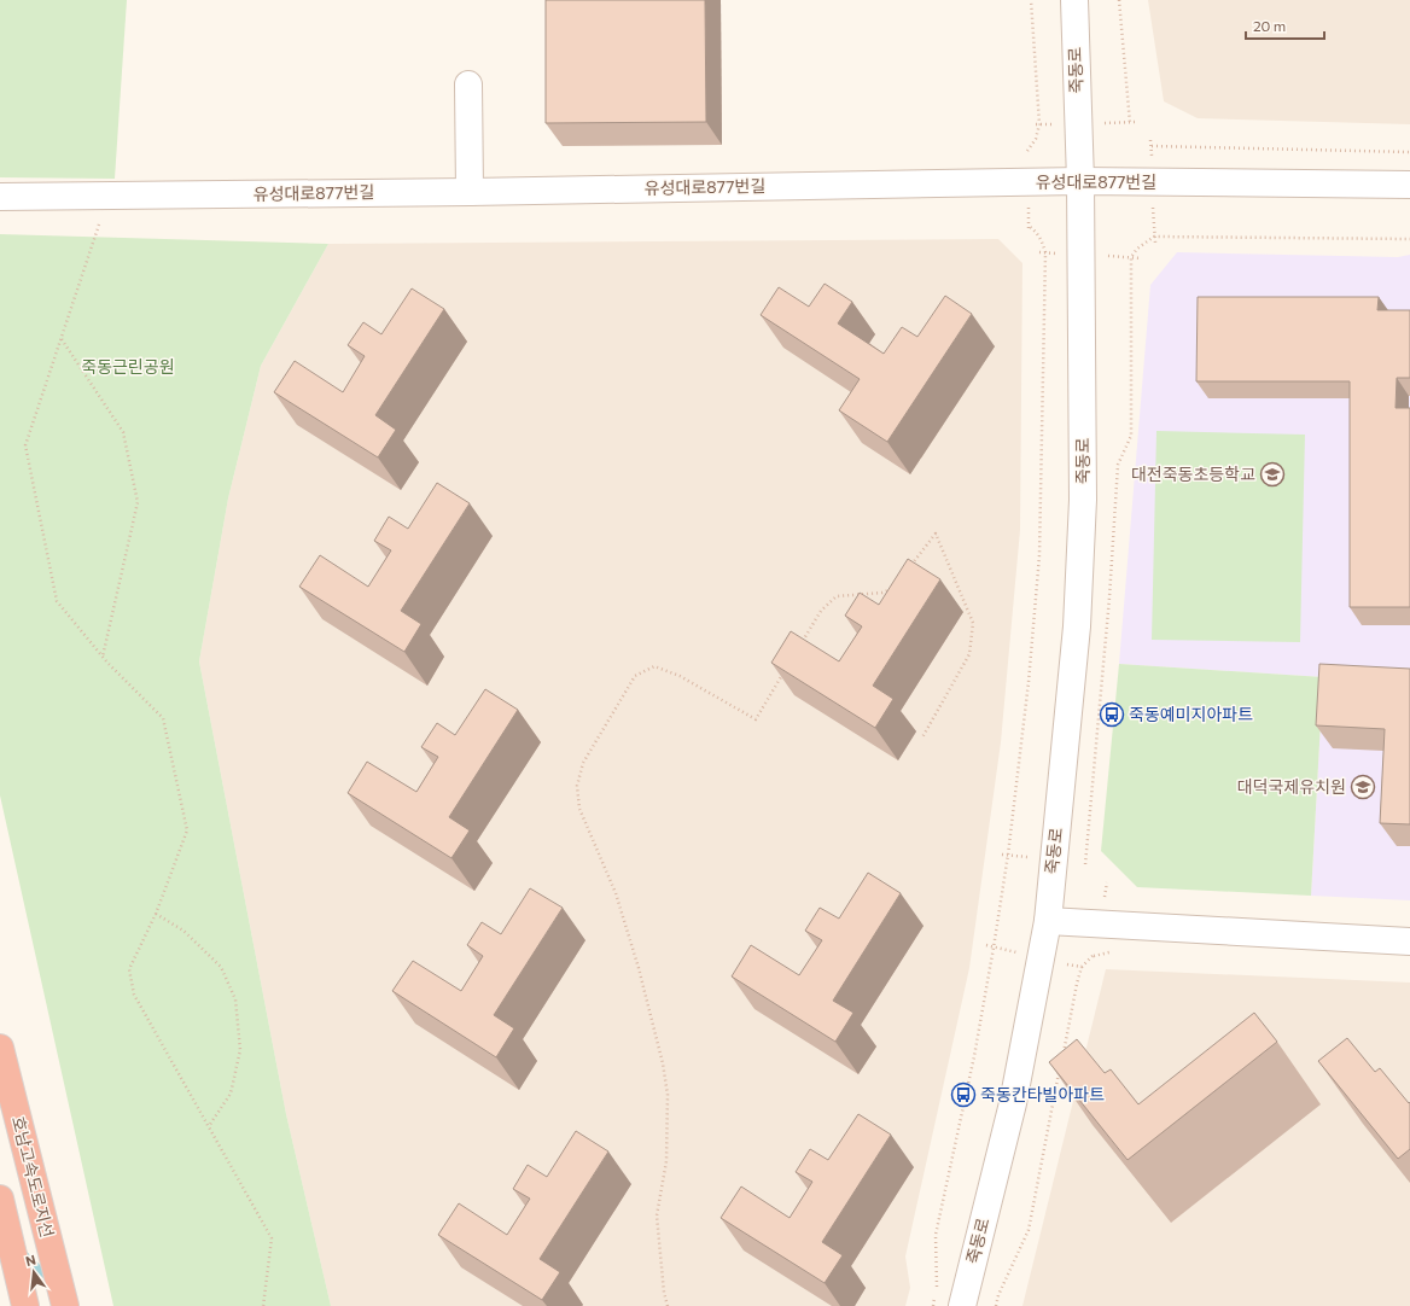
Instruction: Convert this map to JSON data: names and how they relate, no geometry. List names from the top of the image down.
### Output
{
  "streets": {
    "highway": ["호남고속도로지선"],
    "street": ["죽동로", "유성대로877번길"]
  },
  "crossings": [
    ["죽동로", "유성대로877번길"]
  ],
  "parks": ["죽동근린공원"],
  "places": {
    "school or university": ["대전죽동초등학교", "대덕국제유치원"],
    "bus stop": ["죽동예미지아파트", "죽동칸타빌아파트"]
  },
  "scale_bar": "20 m",
  "north": "top"
}
